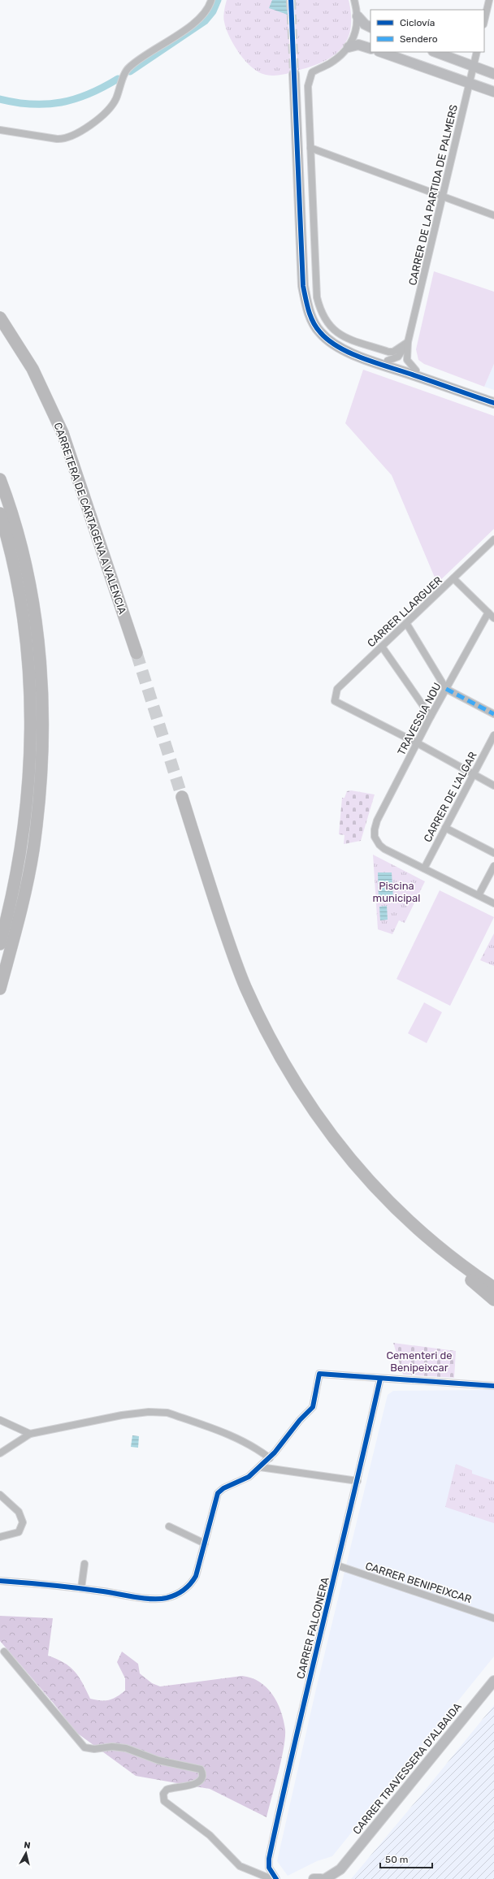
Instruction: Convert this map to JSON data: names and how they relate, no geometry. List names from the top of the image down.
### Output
{
  "streets": {
    "highway": ["CARRETERA DE CARTAGENA A VALENCIA"],
    "street": [
      "CARRER DE LA PARTIDA DE PALMERS",
      "CARRER LLARGUER",
      "TRAVESSIA NOU",
      "CARRER DE L'ALGAR",
      "CARRER BENIPEIXCAR",
      "CARRER FALCONERA",
      "CARRER TRAVESSERA D'ALBAIDA"
    ]
  },
  "crossings": [
    ["CARRER LLARGUER", "TRAVESSIA NOU"],
    ["TRAVESSIA NOU", "CARRER DE L'ALGAR"],
    ["CARRER BENIPEIXCAR", "CARRER FALCONERA"]
  ],
  "parks": ["Piscina municipal", "Cementeri de Benipeixcar"],
  "legend": ["Ciclovía", "Sendero"],
  "scale_bar": "50 m",
  "north": "top"
}
